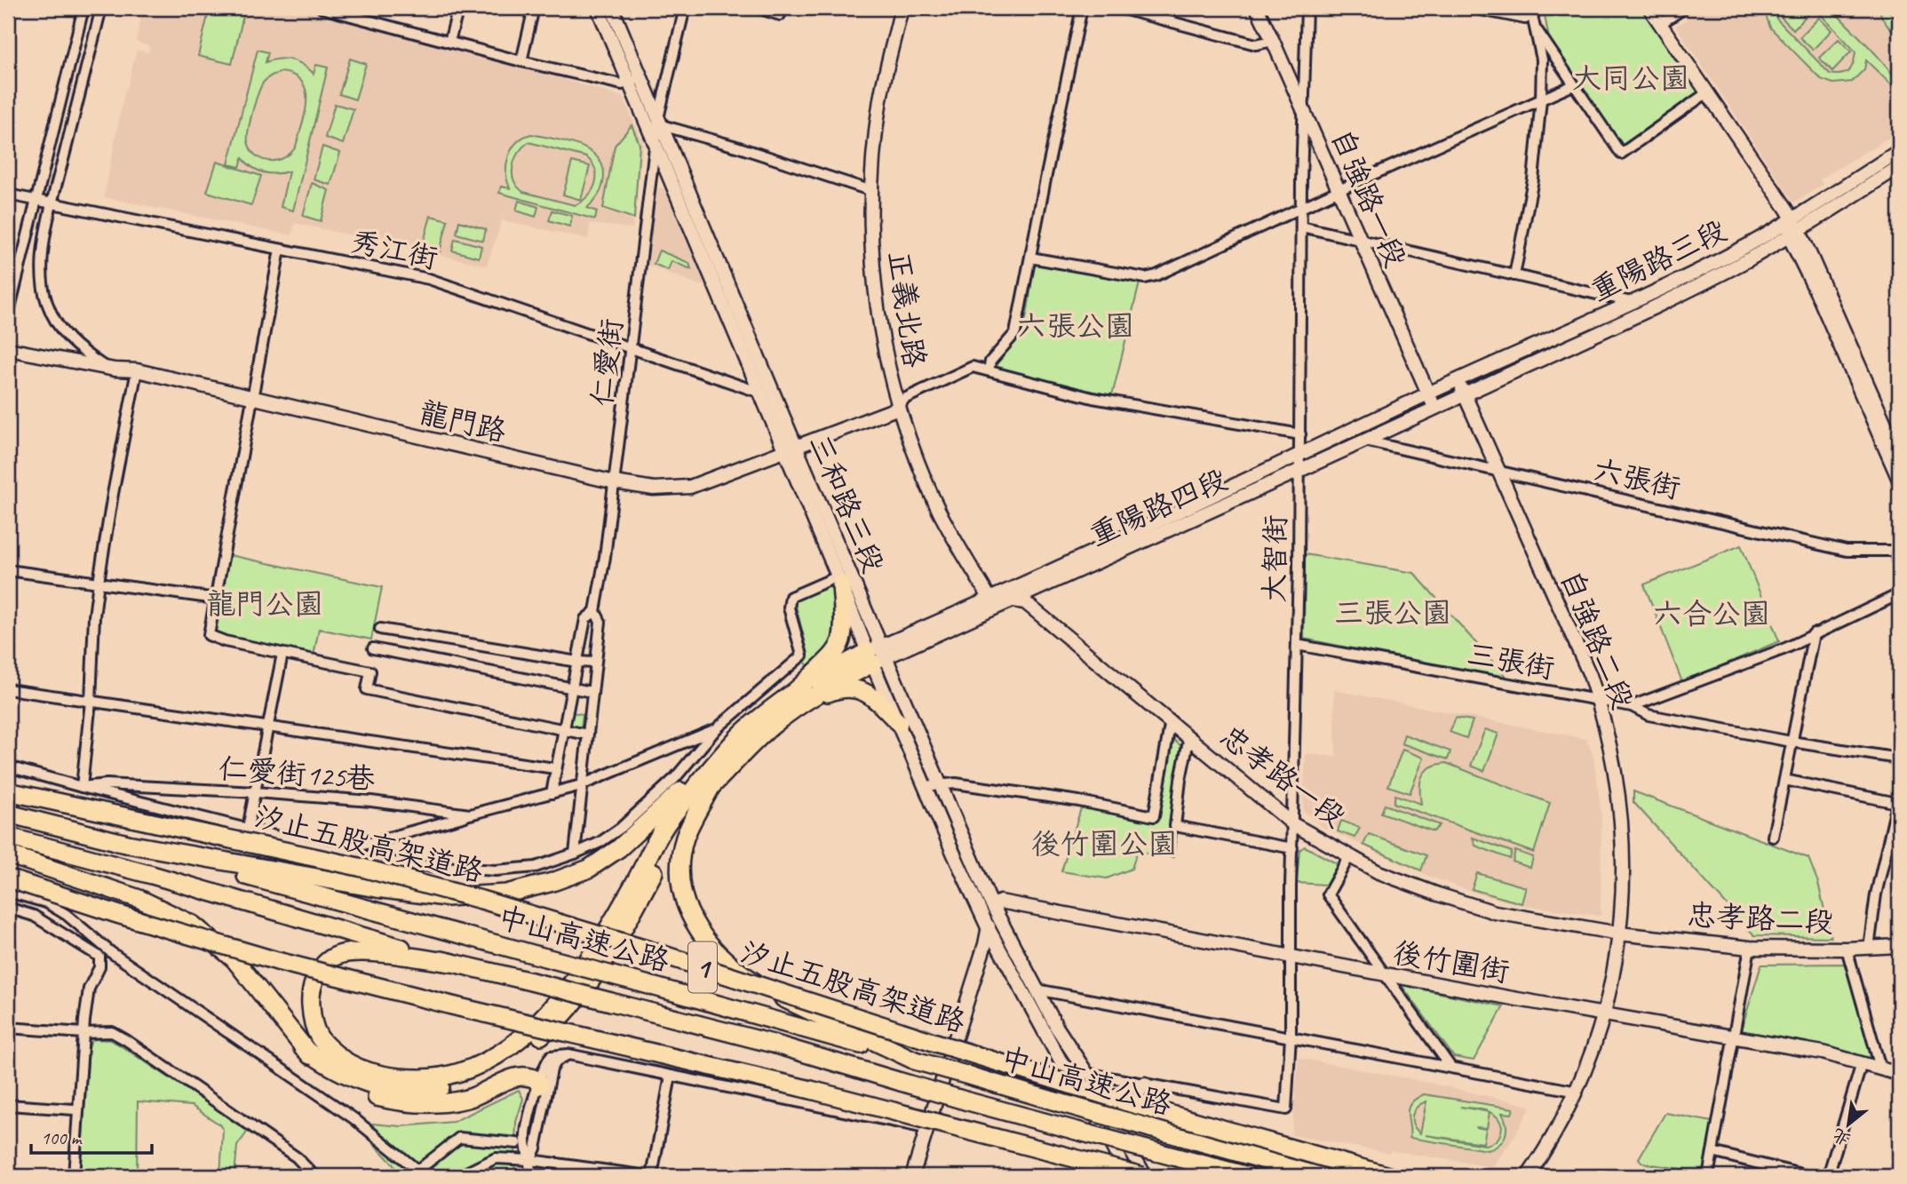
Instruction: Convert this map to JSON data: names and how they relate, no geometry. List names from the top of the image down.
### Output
{
  "streets": {
    "highway": ["汐止五股高架道路", "中山高速公路", "1"],
    "street": [
      "自強路一段",
      "秀江街",
      "重陽路三段",
      "正義北路",
      "仁愛街",
      "龍門路",
      "六張街",
      "三和路三段",
      "重陽路四段",
      "大智街",
      "自強路二段",
      "三張街",
      "仁愛街125巷",
      "忠孝路一段",
      "忠孝路二段",
      "後竹圍街"
    ]
  },
  "crossings": [
    ["自強路一段", "重陽路三段"],
    ["自強路一段", "重陽路四段"],
    ["自強路一段", "大智街"],
    ["秀江街", "仁愛街"],
    ["秀江街", "三和路三段"],
    ["重陽路三段", "重陽路四段"],
    ["重陽路三段", "自強路二段"],
    ["正義北路", "龍門路"],
    ["正義北路", "重陽路四段"],
    ["正義北路", "忠孝路一段"],
    ["仁愛街", "龍門路"],
    ["仁愛街", "三和路三段"],
    ["仁愛街", "仁愛街125巷"],
    ["龍門路", "三和路三段"],
    ["六張街", "重陽路四段"],
    ["六張街", "自強路二段"],
    ["三和路三段", "重陽路四段"],
    ["三和路三段", "後竹圍街"],
    ["重陽路四段", "大智街"],
    ["重陽路四段", "自強路二段"],
    ["重陽路四段", "忠孝路一段"],
    ["大智街", "三張街"],
    ["大智街", "忠孝路一段"],
    ["大智街", "後竹圍街"],
    ["自強路二段", "三張街"],
    ["自強路二段", "忠孝路一段"],
    ["自強路二段", "忠孝路二段"],
    ["自強路二段", "後竹圍街"],
    ["忠孝路一段", "忠孝路二段"]
  ],
  "parks": [
    "大同公園",
    "六張公園",
    "龍門公園",
    "三張公園",
    "六合公園",
    "後竹圍公園"
  ],
  "scale_bar": "100 m",
  "north": "bottom left"
}
